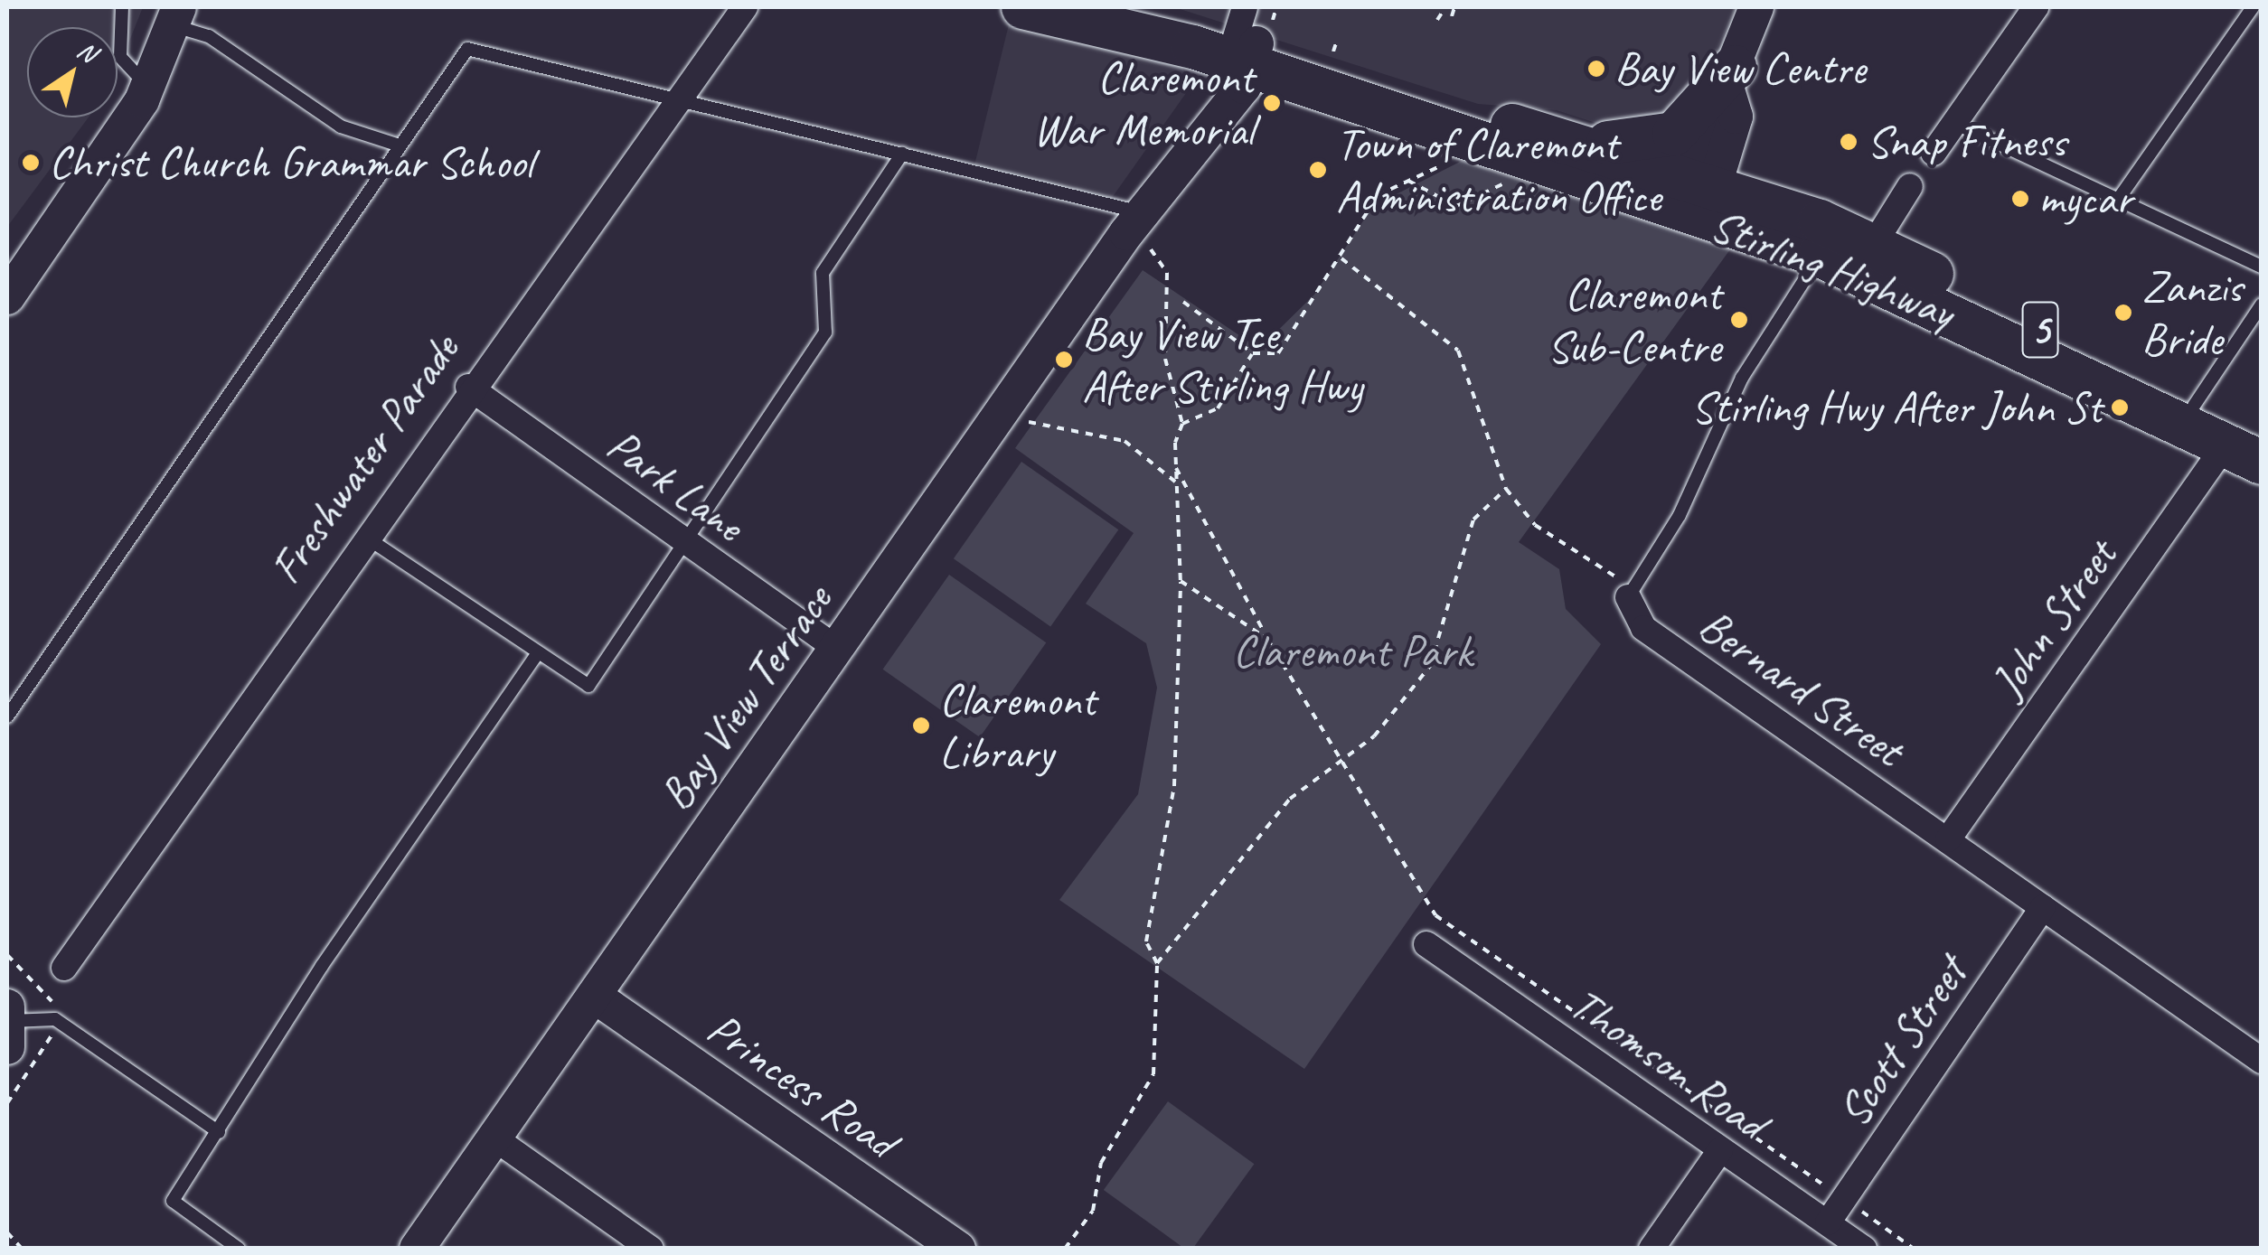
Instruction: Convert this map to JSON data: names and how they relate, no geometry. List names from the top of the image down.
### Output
{
  "streets": {
    "highway": ["Stirling Highway", "5"],
    "main road": ["Bay View Terrace", "Princess Road"],
    "street": [
      "Freshwater Parade",
      "Park Lane",
      "John Street",
      "Bernard Street",
      "Scott Street",
      "Thomson Road"
    ]
  },
  "crossings": [
    ["Stirling Highway", "John Street"],
    ["Stirling Highway", "Bay View Terrace"],
    ["Freshwater Parade", "Park Lane"],
    ["Park Lane", "Bay View Terrace"],
    ["John Street", "Bernard Street"],
    ["Bernard Street", "Scott Street"],
    ["Bay View Terrace", "Princess Road"],
    ["Scott Street", "Thomson Road"]
  ],
  "parks": ["Claremont Park"],
  "places": [
    "Bay View Centre",
    "Claremont War Memorial",
    "Snap Fitness",
    "Christ Church Grammar School",
    "Town of Claremont Administration Office",
    "mycar",
    "Zanzis Bride",
    "Claremont Sub-Centre",
    "Bay View Tce After Stirling Hwy",
    "Stirling Hwy After John St",
    "Claremont Library"
  ],
  "north": "top right"
}
